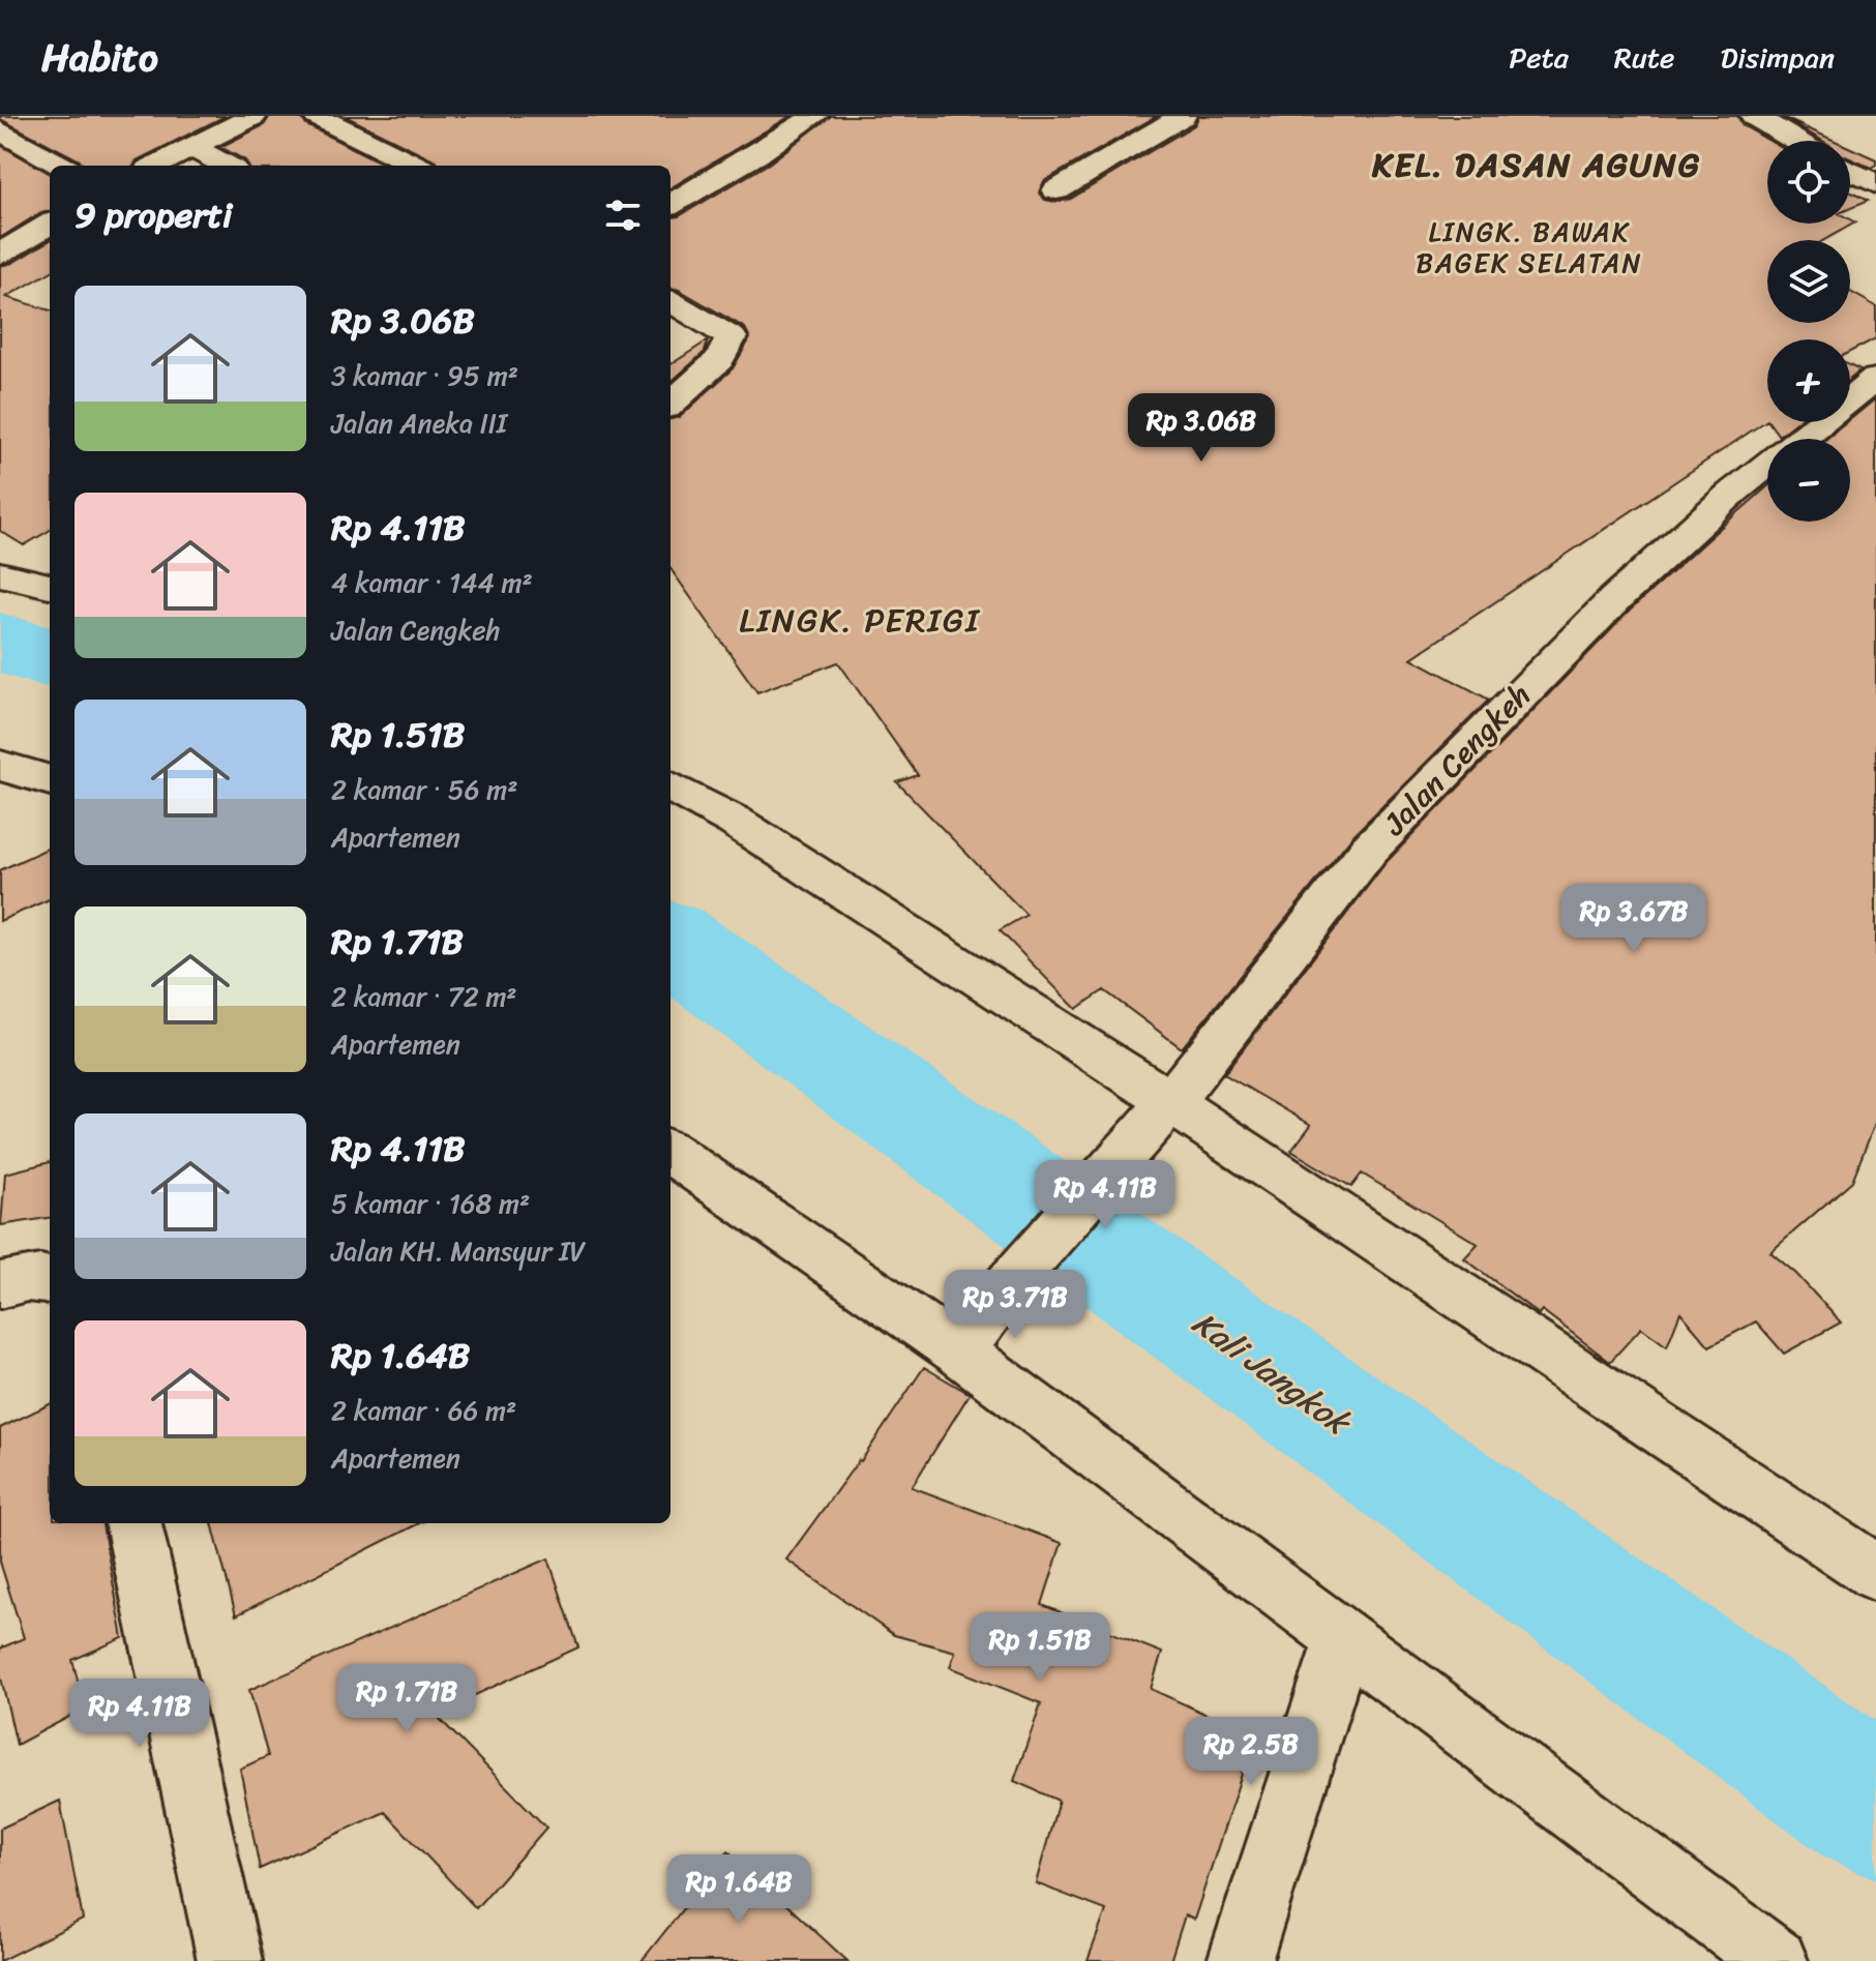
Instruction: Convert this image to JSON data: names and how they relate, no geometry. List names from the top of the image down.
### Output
{
  "streets": {
    "street": ["Jalan Cengkeh"]
  },
  "districts": ["KEL. DASAN AGUNG", "LINGK. BAWAK BAGEK SELATAN", "LINGK. PERIGI"],
  "water": ["Kali Jangkok"],
  "page": {
    "header": "Habito",
    "nav": ["Peta", "Rute", "Disimpan"],
    "map_buttons": ["+", "−"],
    "heading": "9 properti",
    "list": [
      {
        "name": "Rp 3.06B",
        "note": "3 kamar · 95 m² · Jalan Aneka III"
      },
      {
        "name": "Rp 4.11B",
        "note": "4 kamar · 144 m² · Jalan Cengkeh"
      },
      {
        "name": "Rp 1.51B",
        "note": "2 kamar · 56 m² · Apartemen"
      },
      {
        "name": "Rp 1.71B",
        "note": "2 kamar · 72 m² · Apartemen"
      },
      {
        "name": "Rp 4.11B",
        "note": "5 kamar · 168 m² · Jalan KH. Mansyur IV"
      },
      {
        "name": "Rp 1.64B",
        "note": "2 kamar · 66 m² · Apartemen"
      }
    ],
    "price": [
      "Rp 3.06B",
      "Rp 3.67B",
      "Rp 4.11B",
      "Rp 3.71B",
      "Rp 1.51B",
      "Rp 1.71B",
      "Rp 4.11B",
      "Rp 2.5B",
      "Rp 1.64B"
    ]
  }
}
